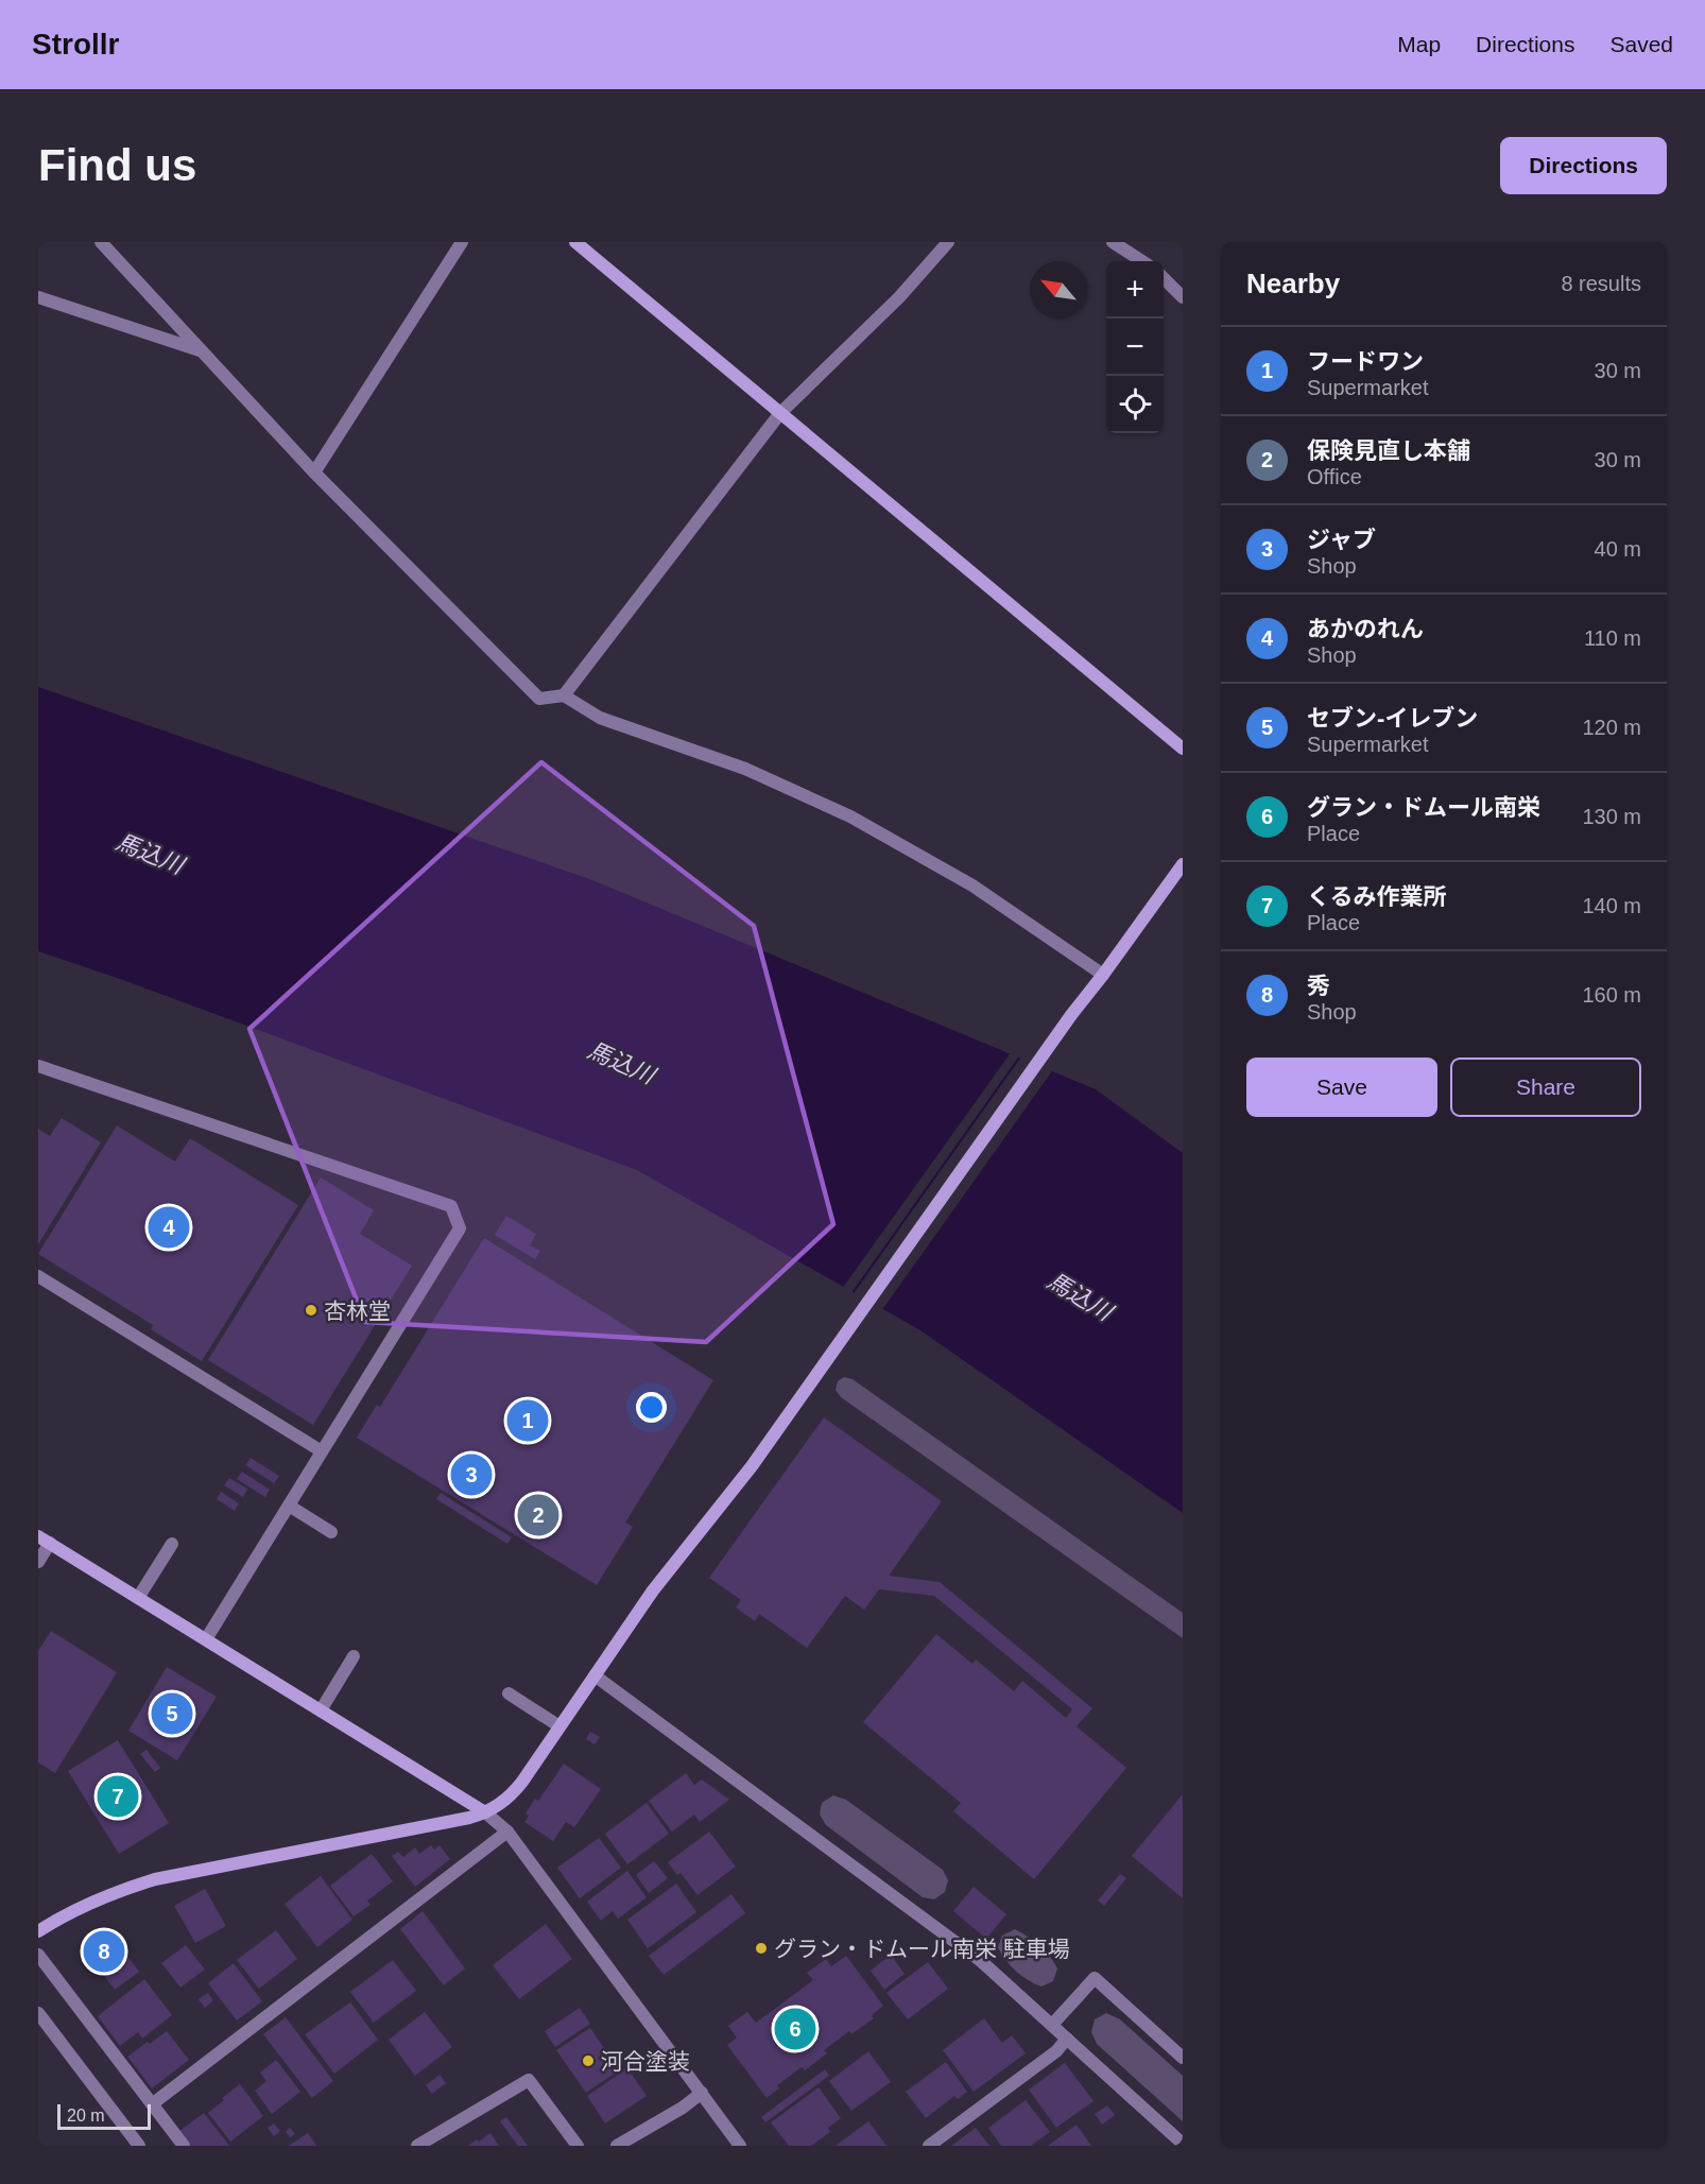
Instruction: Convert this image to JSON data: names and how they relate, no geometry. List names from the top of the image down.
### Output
{
  "water": ["馬込川"],
  "places": ["杏林堂", "グラン・ドムール南栄 駐車場", "河合塗装"],
  "scale_bar": "20 m",
  "north": "top left",
  "page": {
    "header": "Strollr",
    "nav": ["Map", "Directions", "Saved"],
    "buttons": [
      "Directions",
      ["Save", "Share"]
    ],
    "title": "Find us",
    "heading": ["Nearby", "8 results"],
    "map_buttons": ["+", "−"],
    "list": [
      {
        "mark": "1",
        "name": "フードワン",
        "note": "Supermarket",
        "value": "30 m"
      },
      {
        "mark": "2",
        "name": "保険見直し本舗",
        "note": "Office",
        "value": "30 m"
      },
      {
        "mark": "3",
        "name": "ジャブ",
        "note": "Shop",
        "value": "40 m"
      },
      {
        "mark": "4",
        "name": "あかのれん",
        "note": "Shop",
        "value": "110 m"
      },
      {
        "mark": "5",
        "name": "セブン-イレブン",
        "note": "Supermarket",
        "value": "120 m"
      },
      {
        "mark": "6",
        "name": "グラン・ドムール南栄",
        "note": "Place",
        "value": "130 m"
      },
      {
        "mark": "7",
        "name": "くるみ作業所",
        "note": "Place",
        "value": "140 m"
      },
      {
        "mark": "8",
        "name": "秀",
        "note": "Shop",
        "value": "160 m"
      }
    ],
    "pins": [
      "4",
      "1",
      "3",
      "2",
      "5",
      "7",
      "8",
      "6"
    ],
    "scale": "20 m"
  }
}
